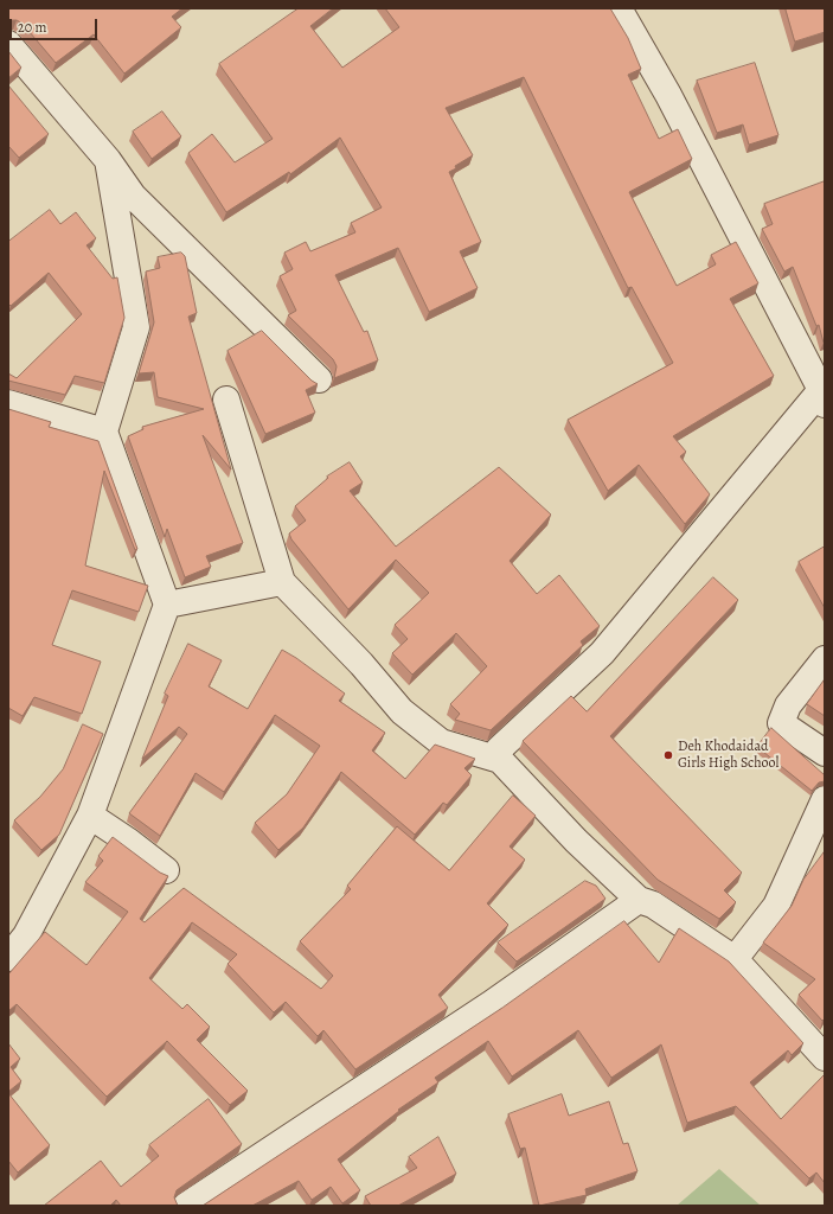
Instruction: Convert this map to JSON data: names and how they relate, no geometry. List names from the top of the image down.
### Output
{
  "places": ["Deh Khodaidad Girls High School"],
  "scale_bar": "20 m"
}
